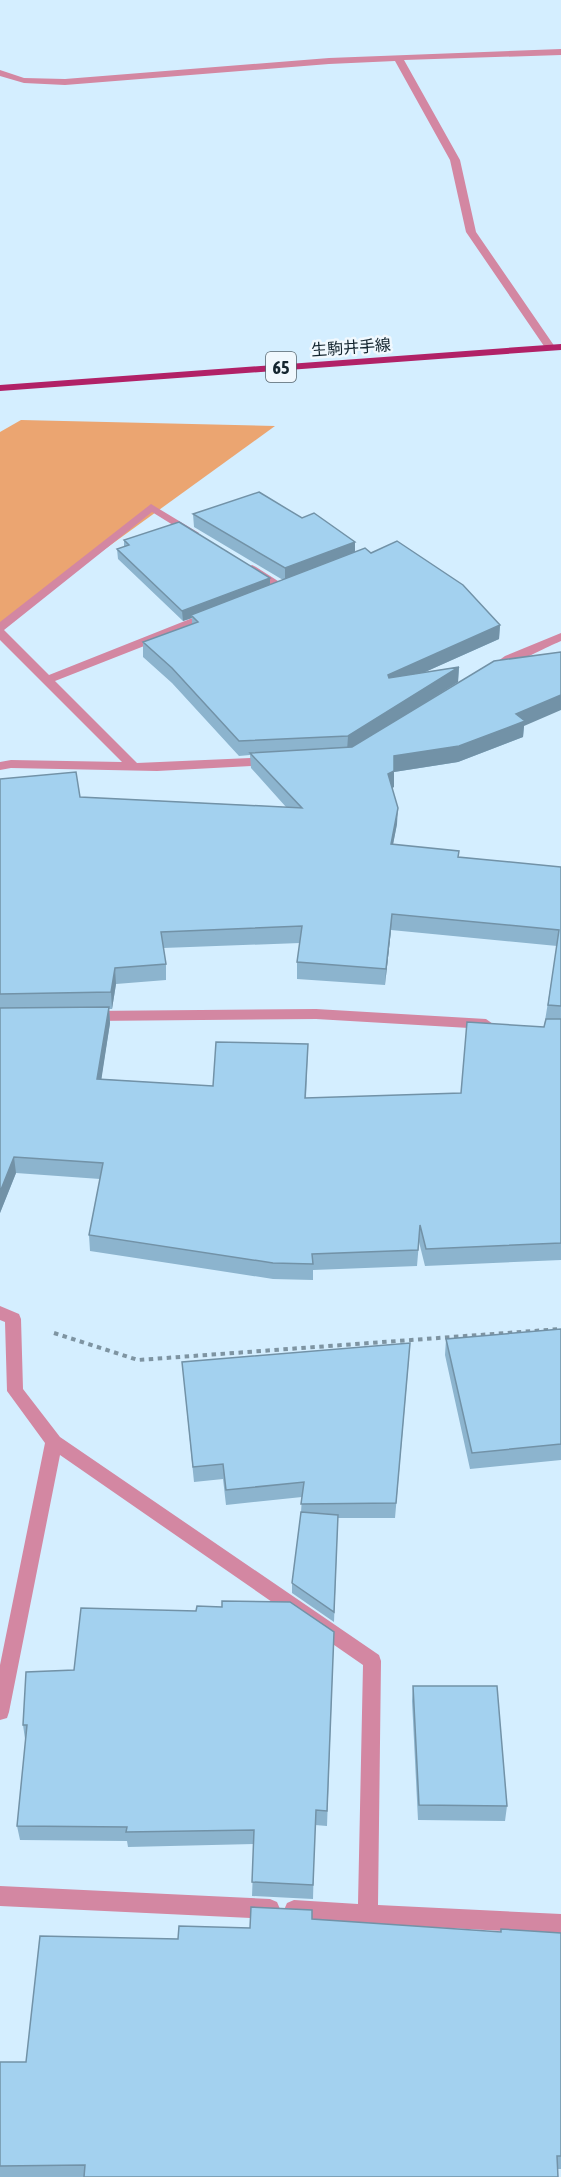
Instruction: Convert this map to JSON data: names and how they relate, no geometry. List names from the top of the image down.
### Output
{
  "streets": {
    "main road": ["生駒井手線", "65"]
  }
}
